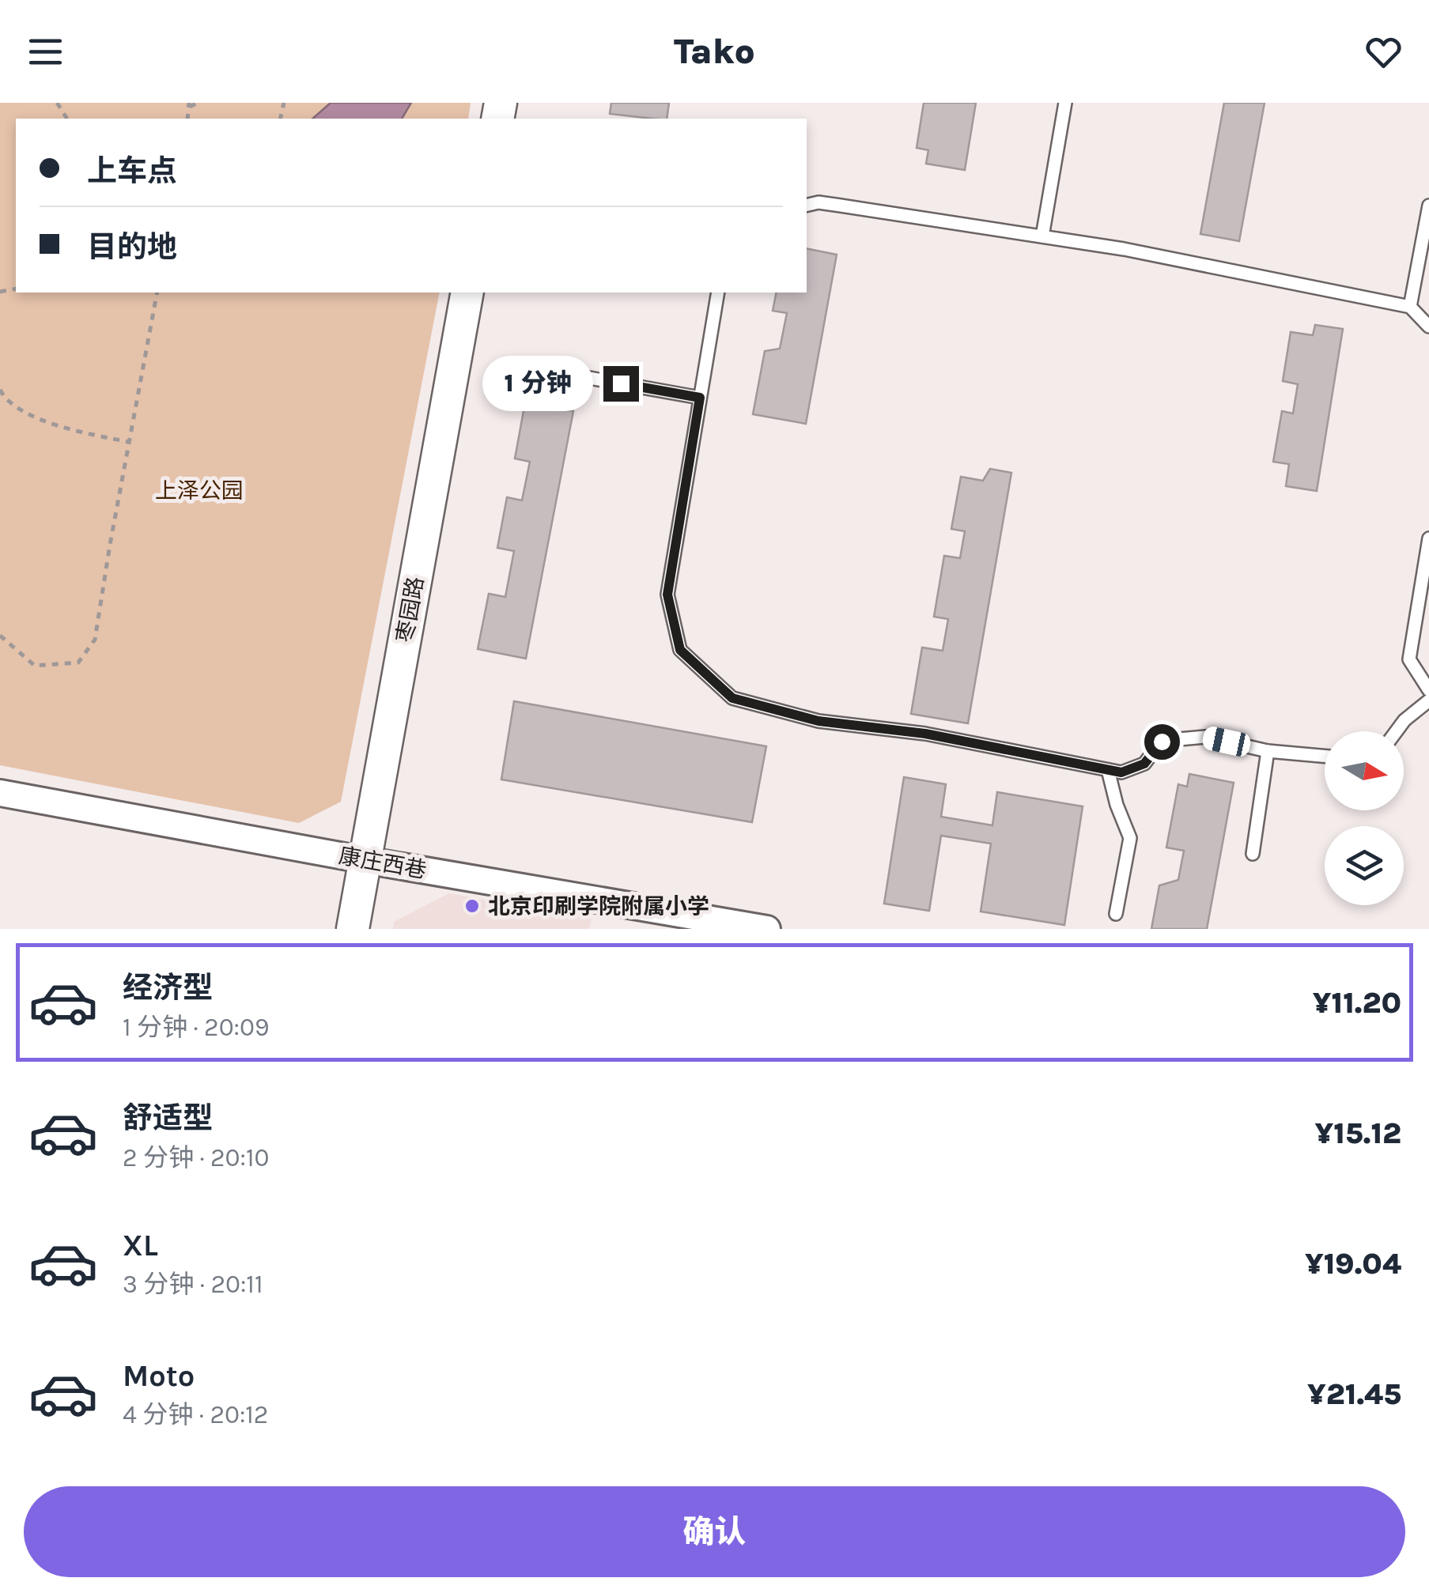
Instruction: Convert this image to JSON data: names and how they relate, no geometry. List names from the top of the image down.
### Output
{
  "streets": {
    "street": ["枣园路", "康庄西巷"]
  },
  "crossings": [
    ["枣园路", "康庄西巷"]
  ],
  "parks": ["上泽公园"],
  "places": ["北京印刷学院附属小学"],
  "north": "right",
  "page": {
    "header": "Tako",
    "banner": ["上车点", "目的地"],
    "bubble": "1 分钟",
    "list": [
      {
        "name": "经济型",
        "note": "1 分钟 · 20:09",
        "value": "¥11.20"
      },
      {
        "name": "舒适型",
        "note": "2 分钟 · 20:10",
        "value": "¥15.12"
      },
      {
        "name": "XL",
        "note": "3 分钟 · 20:11",
        "value": "¥19.04"
      },
      {
        "name": "Moto",
        "note": "4 分钟 · 20:12",
        "value": "¥21.45"
      }
    ],
    "buttons": "确认"
  }
}
